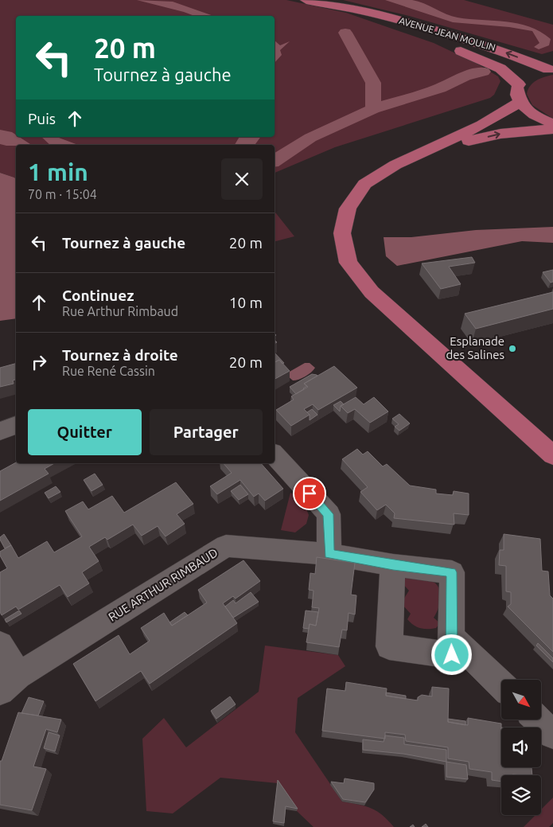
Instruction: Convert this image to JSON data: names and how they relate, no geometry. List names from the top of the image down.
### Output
{
  "streets": {
    "main road": ["AVENUE JEAN MOULIN"],
    "street": ["RUE ARTHUR RIMBAUD"]
  },
  "places": ["Esplanade des Salines"],
  "north": "bottom right",
  "page": {
    "turn": ["20 m", "Tournez à gauche"],
    "then": "Puis",
    "heading": ["1 min", "70 m · 15:04"],
    "list": [
      {
        "name": "Tournez à gauche",
        "value": "20 m"
      },
      {
        "name": "Continuez",
        "note": "Rue Arthur Rimbaud",
        "value": "10 m"
      },
      {
        "name": "Tournez à droite",
        "note": "Rue René Cassin",
        "value": "20 m"
      }
    ],
    "buttons": ["Quitter", "Partager"]
  }
}
